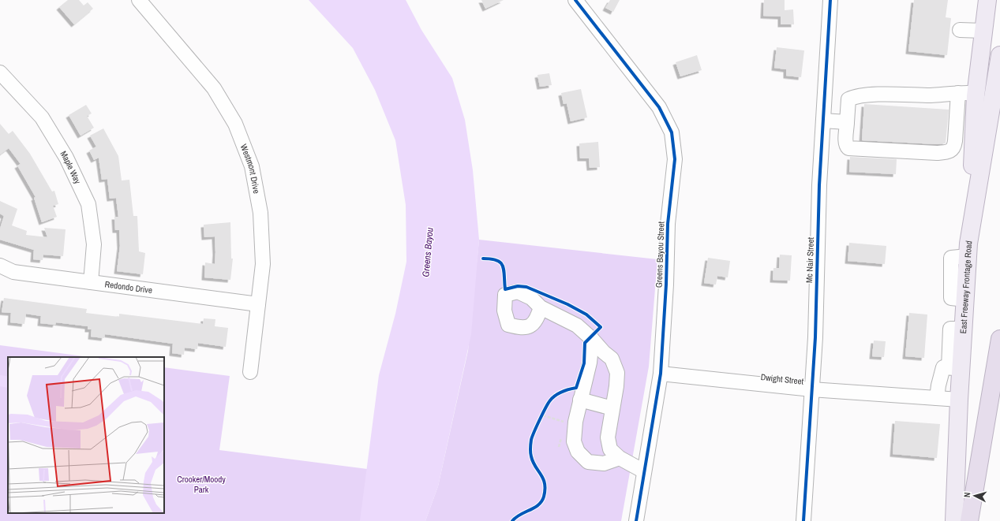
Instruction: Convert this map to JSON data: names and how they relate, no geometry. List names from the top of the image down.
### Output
{
  "streets": {
    "main road": ["East Freeway Frontage Road"],
    "street": [
      "Maple Way",
      "Westmont Drive",
      "Greens Bayou Street",
      "Mc Nair Street",
      "Redondo Drive",
      "Dwight Street"
    ]
  },
  "crossings": [
    ["Maple Way", "Redondo Drive"],
    ["Westmont Drive", "Redondo Drive"],
    ["Greens Bayou Street", "Dwight Street"],
    ["Mc Nair Street", "Dwight Street"],
    ["East Freeway Frontage Road", "Dwight Street"]
  ],
  "water": ["Greens Bayou"],
  "parks": ["Crooker/Moody Park"],
  "north": "left"
}
